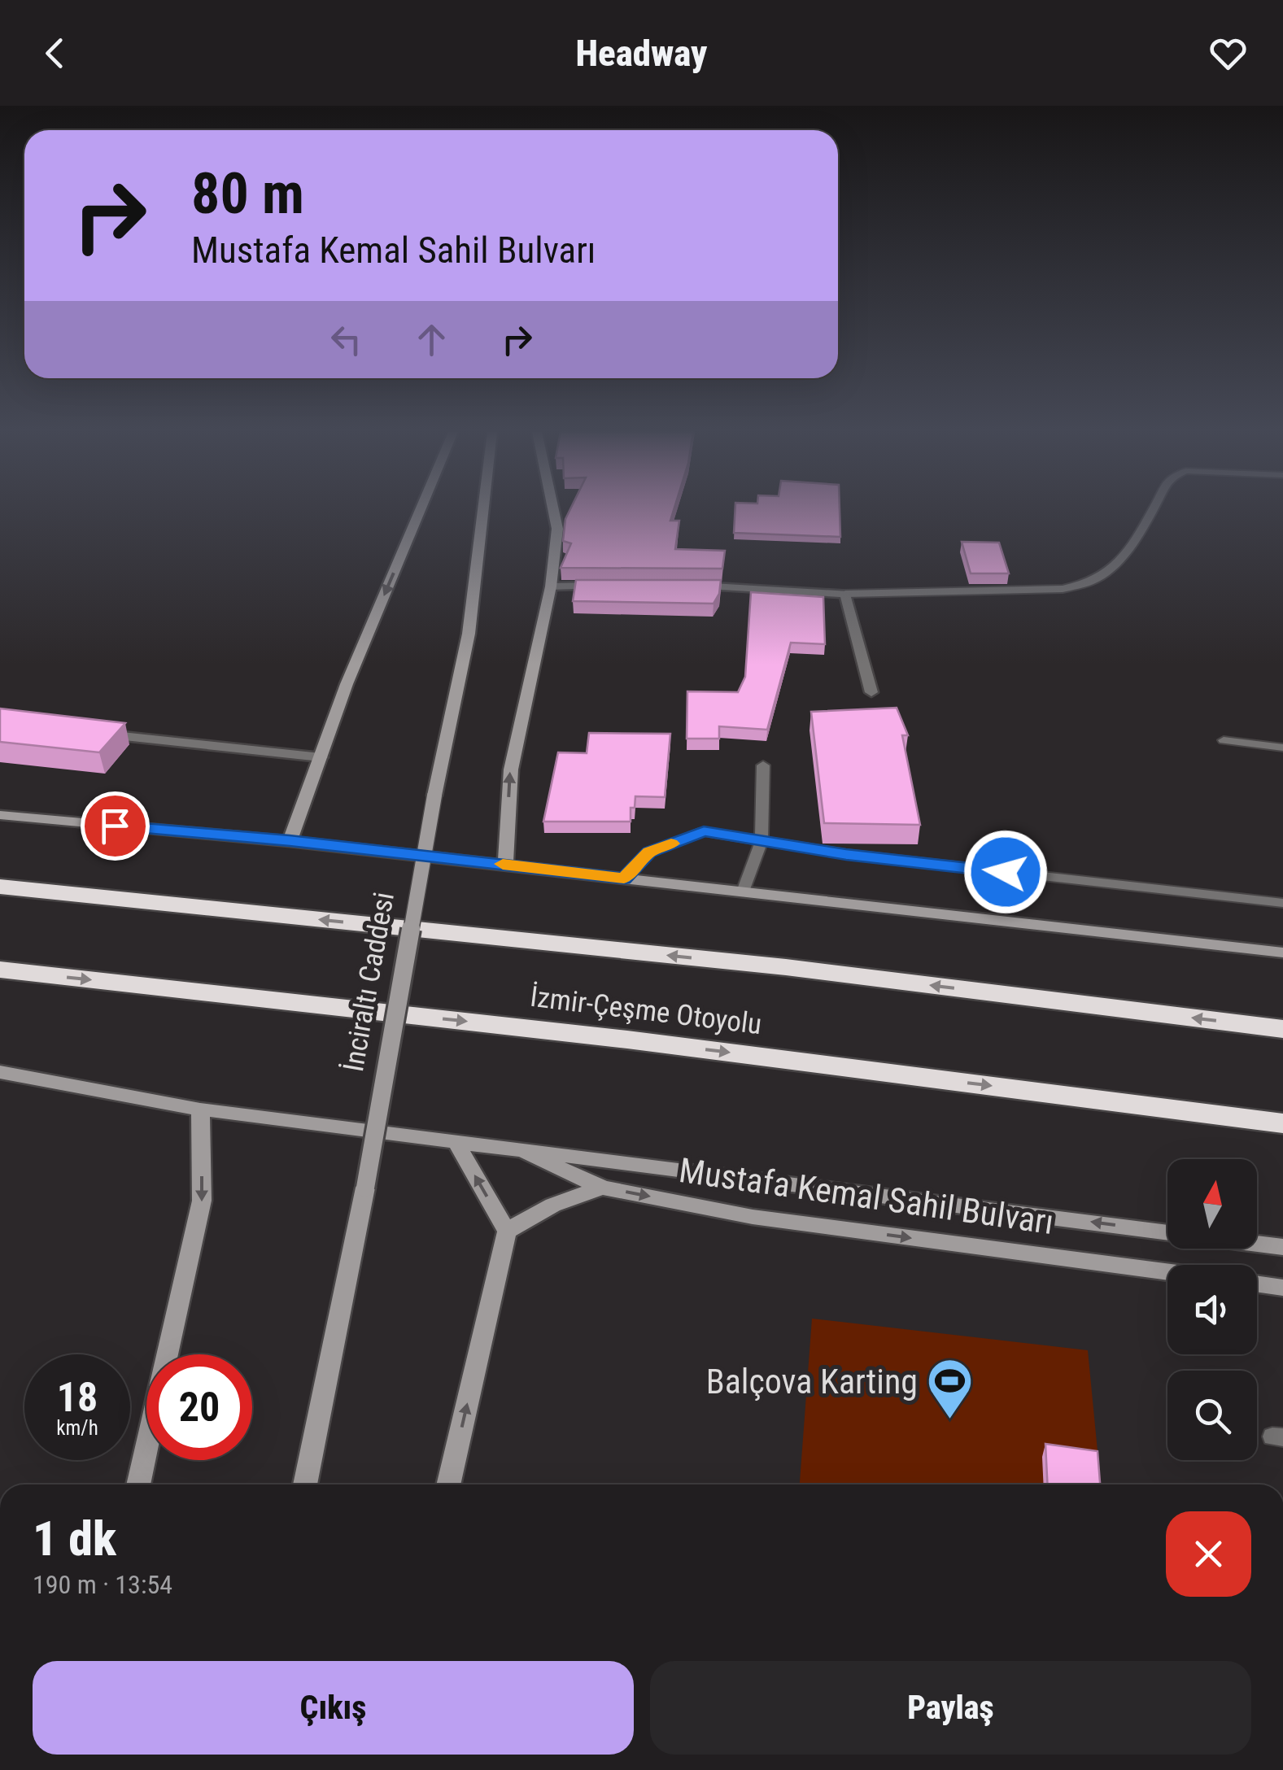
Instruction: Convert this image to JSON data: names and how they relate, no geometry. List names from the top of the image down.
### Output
{
  "streets": {
    "highway": ["İzmir-Çeşme Otoyolu"],
    "main road": ["İnciraltı Caddesi", "Mustafa Kemal Sahil Bulvarı"]
  },
  "places": {
    "sports": ["Balçova Karting"]
  },
  "north": "top",
  "page": {
    "header": "Headway",
    "turn": ["80 m", "Mustafa Kemal Sahil Bulvarı"],
    "speed": "18 km/h",
    "limit": "20",
    "heading": ["1 dk", "190 m · 13:54"],
    "buttons": ["Çıkış", "Paylaş"]
  }
}
